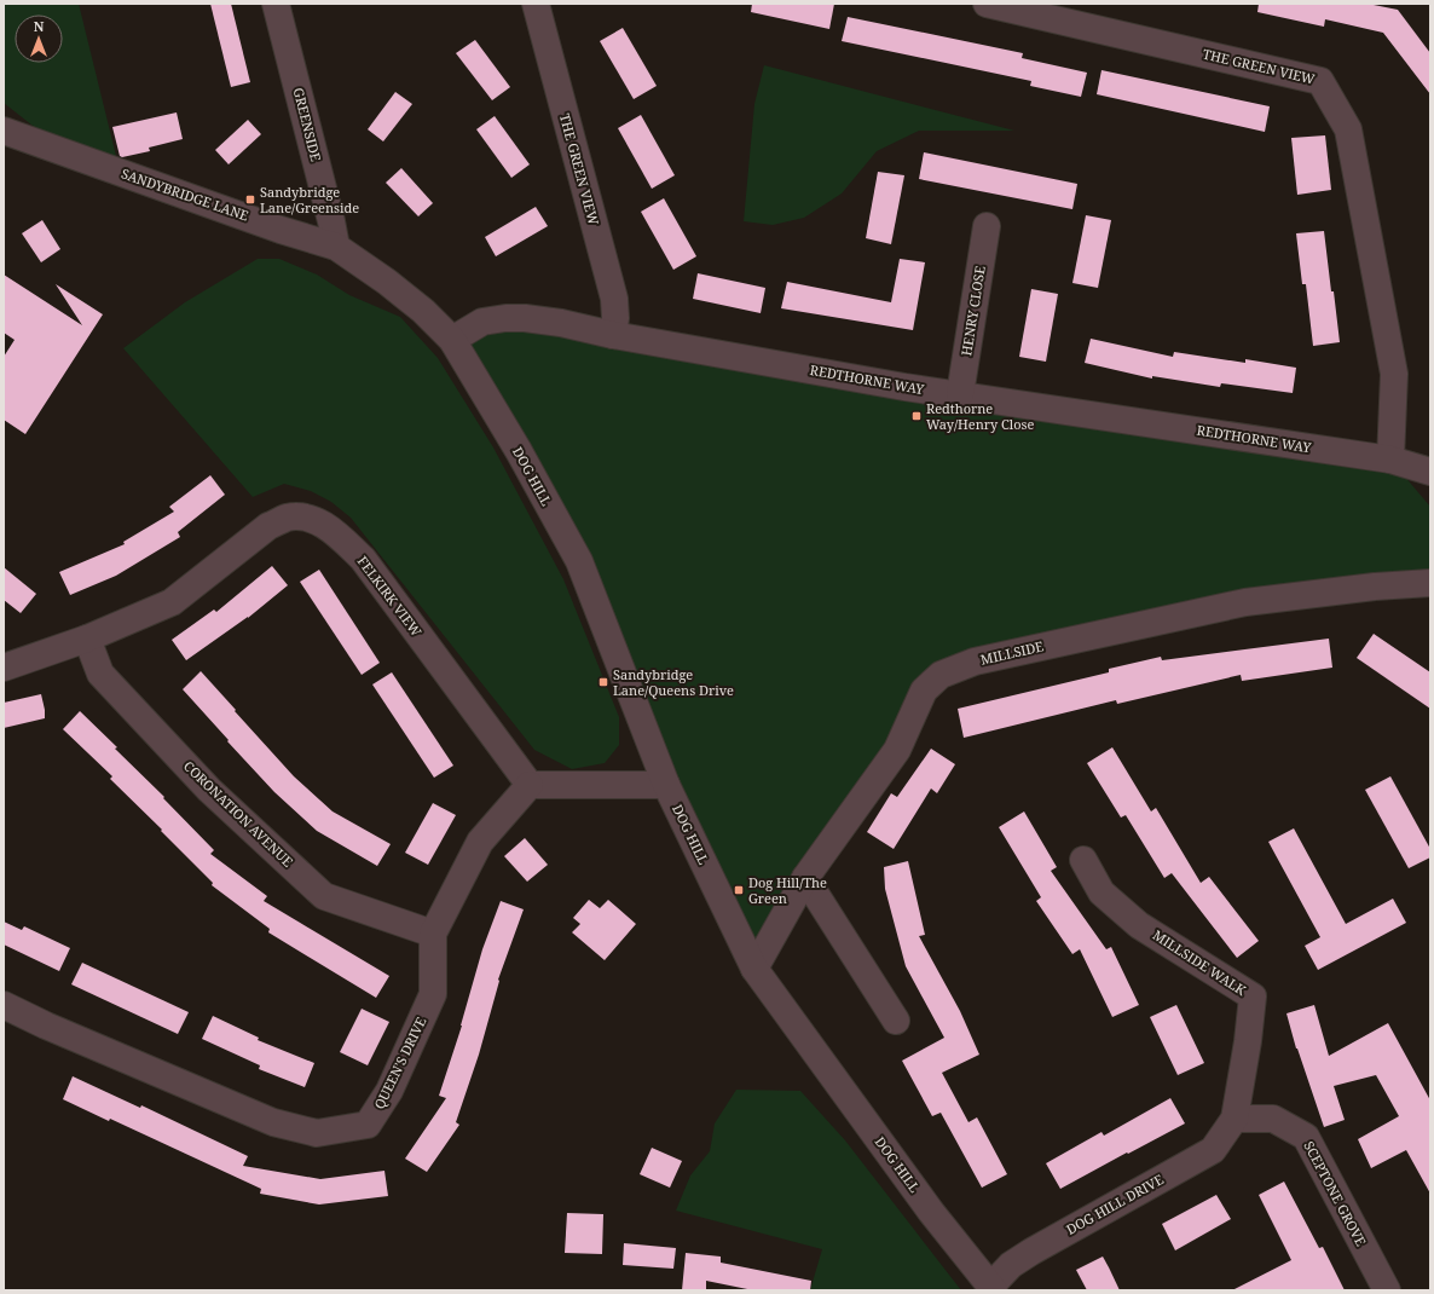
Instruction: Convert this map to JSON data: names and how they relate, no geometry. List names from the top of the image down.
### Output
{
  "streets": {
    "street": [
      "THE GREEN VIEW",
      "GREENSIDE",
      "SANDYBRIDGE LANE",
      "HENRY CLOSE",
      "REDTHORNE WAY",
      "DOG HILL",
      "FELKIRK VIEW",
      "MILLSIDE",
      "CORONATION AVENUE",
      "MILLSIDE WALK",
      "QUEEN'S DRIVE",
      "SCEPTONE GROVE",
      "DOG HILL DRIVE"
    ]
  },
  "crossings": [
    ["THE GREEN VIEW", "REDTHORNE WAY"],
    ["GREENSIDE", "SANDYBRIDGE LANE"],
    ["SANDYBRIDGE LANE", "REDTHORNE WAY"],
    ["SANDYBRIDGE LANE", "DOG HILL"],
    ["HENRY CLOSE", "REDTHORNE WAY"],
    ["REDTHORNE WAY", "DOG HILL"],
    ["DOG HILL", "MILLSIDE"],
    ["DOG HILL", "DOG HILL DRIVE"],
    ["FELKIRK VIEW", "CORONATION AVENUE"],
    ["FELKIRK VIEW", "QUEEN'S DRIVE"],
    ["CORONATION AVENUE", "QUEEN'S DRIVE"],
    ["MILLSIDE WALK", "SCEPTONE GROVE"],
    ["MILLSIDE WALK", "DOG HILL DRIVE"],
    ["SCEPTONE GROVE", "DOG HILL DRIVE"]
  ],
  "places": {
    "transit": [
      "Sandybridge Lane/Greenside",
      "Redthorne Way/Henry Close",
      "Sandybridge Lane/Queens Drive",
      "Dog Hill/The Green"
    ]
  },
  "north": "top"
}
